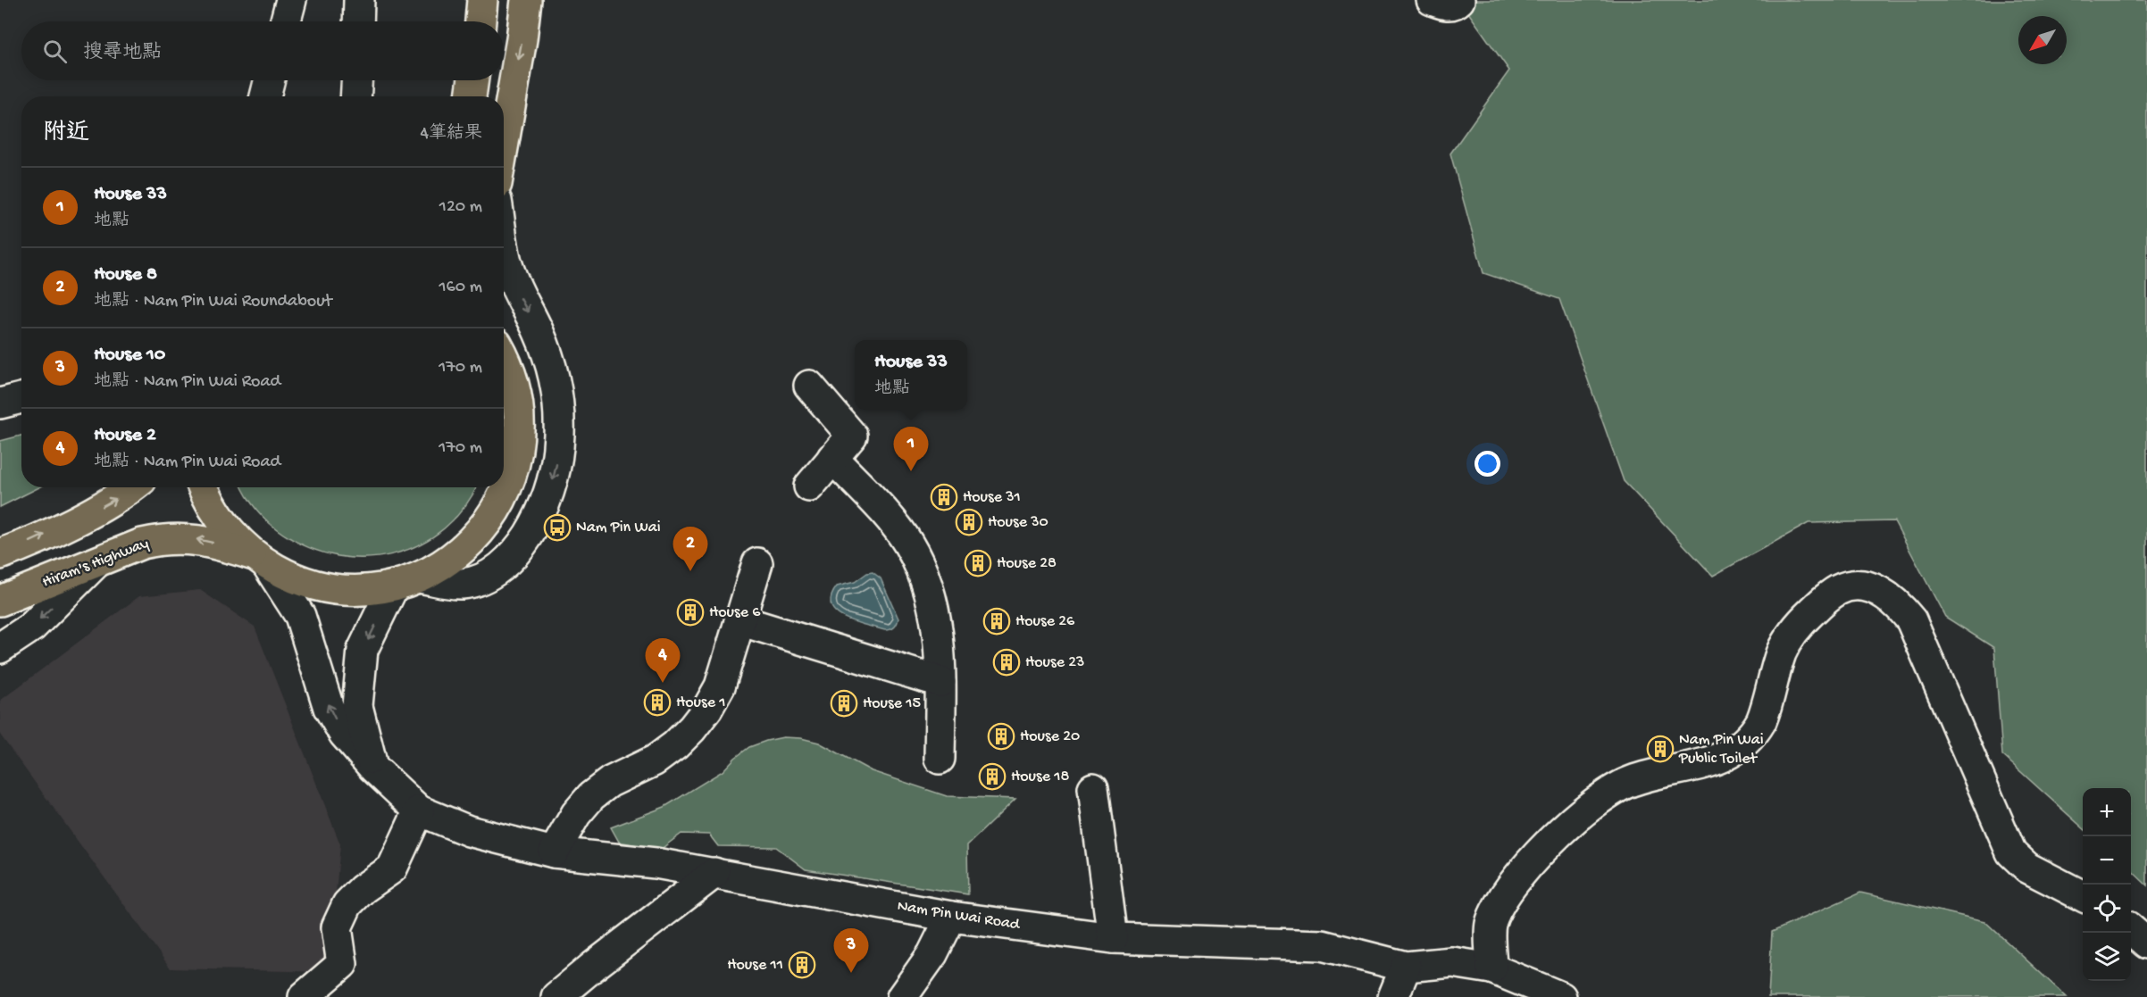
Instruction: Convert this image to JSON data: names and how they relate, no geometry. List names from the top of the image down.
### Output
{
  "streets": {
    "main road": ["Hiram's Highway"],
    "street": ["Nam Pin Wai Road"]
  },
  "crossings": [
    ["Hiram's Highway", "Nam Pin Wai Road"]
  ],
  "one_way": ["Hiram's Highway"],
  "places": {
    "building": [
      "House 31",
      "House 30",
      "House 28",
      "House 6",
      "House 26",
      "House 23",
      "House 1",
      "House 15",
      "House 20",
      "Nam Pin Wai Public Toilet",
      "House 18",
      "House 11"
    ],
    "bus stop": ["Nam Pin Wai"]
  },
  "north": "bottom left",
  "page": {
    "search": "搜尋地點",
    "heading": ["附近", "4筆結果"],
    "list": [
      {
        "mark": "1",
        "name": "House 33",
        "note": "地點",
        "value": "120 m"
      },
      {
        "mark": "2",
        "name": "House 8",
        "note": "地點 · Nam Pin Wai Roundabout",
        "value": "160 m"
      },
      {
        "mark": "3",
        "name": "House 10",
        "note": "地點 · Nam Pin Wai Road",
        "value": "170 m"
      },
      {
        "mark": "4",
        "name": "House 2",
        "note": "地點 · Nam Pin Wai Road",
        "value": "170 m"
      }
    ],
    "popup": ["House 33", "地點"],
    "pins": [
      "1",
      "2",
      "4",
      "3"
    ],
    "map_buttons": ["+", "−"]
  }
}
